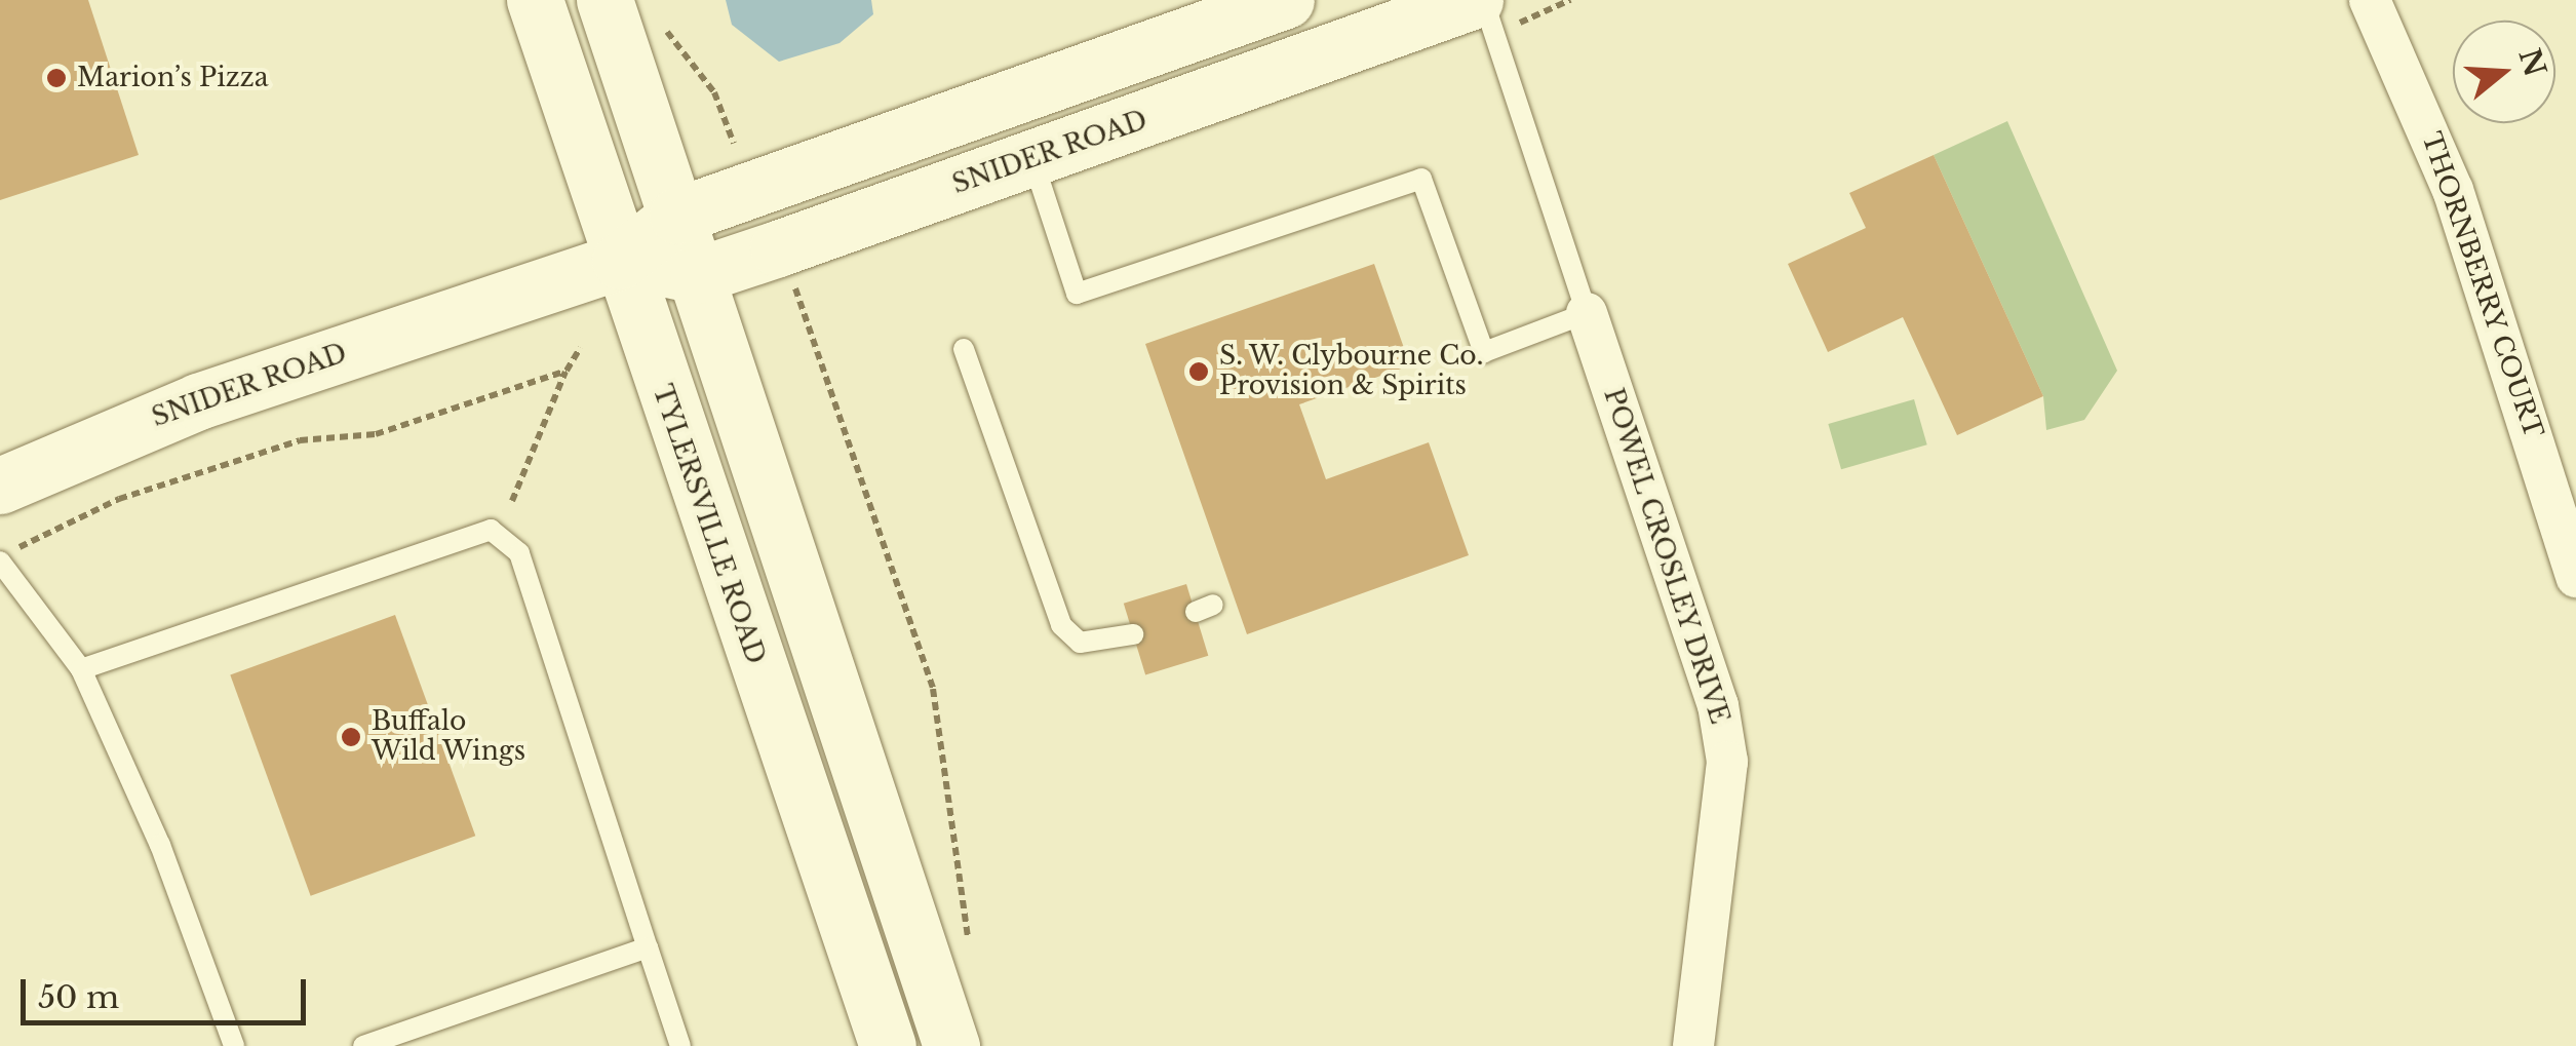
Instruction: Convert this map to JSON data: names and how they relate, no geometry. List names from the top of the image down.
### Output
{
  "streets": {
    "street": [
      "SNIDER ROAD",
      "THORNBERRY COURT",
      "TYLERSVILLE ROAD",
      "POWEL CROSLEY DRIVE"
    ]
  },
  "crossings": [
    ["SNIDER ROAD", "TYLERSVILLE ROAD"]
  ],
  "places": ["Marion’s Pizza", "S. W. Clybourne Co. Provision & Spirits", "Buffalo Wild Wings"],
  "scale_bar": "50 m",
  "north": "right"
}
